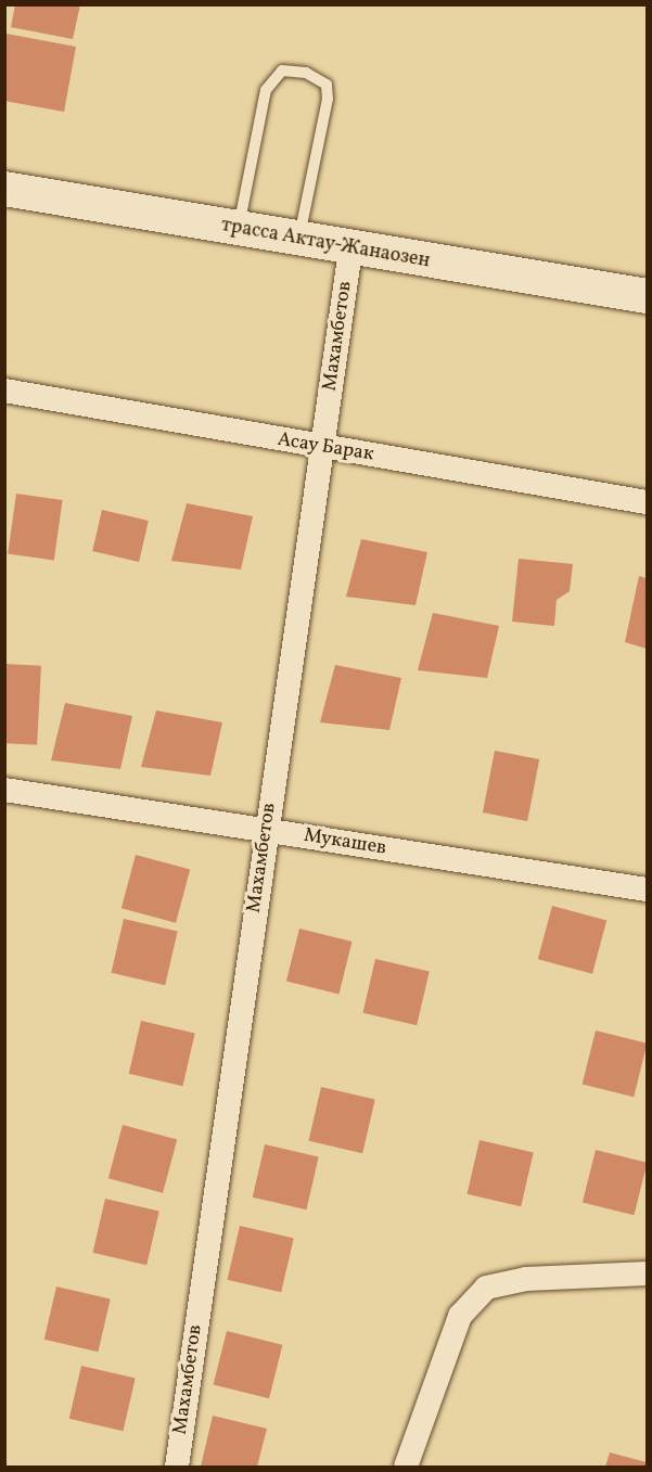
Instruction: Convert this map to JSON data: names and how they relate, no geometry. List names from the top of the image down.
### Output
{
  "streets": {
    "main road": ["трасса Актау-Жанаозен"],
    "street": ["Махамбетов", "Асау Барак", "Мукашев"]
  },
  "crossings": [
    ["трасса Актау-Жанаозен", "Махамбетов"],
    ["Махамбетов", "Асау Барак"],
    ["Махамбетов", "Мукашев"]
  ]
}
